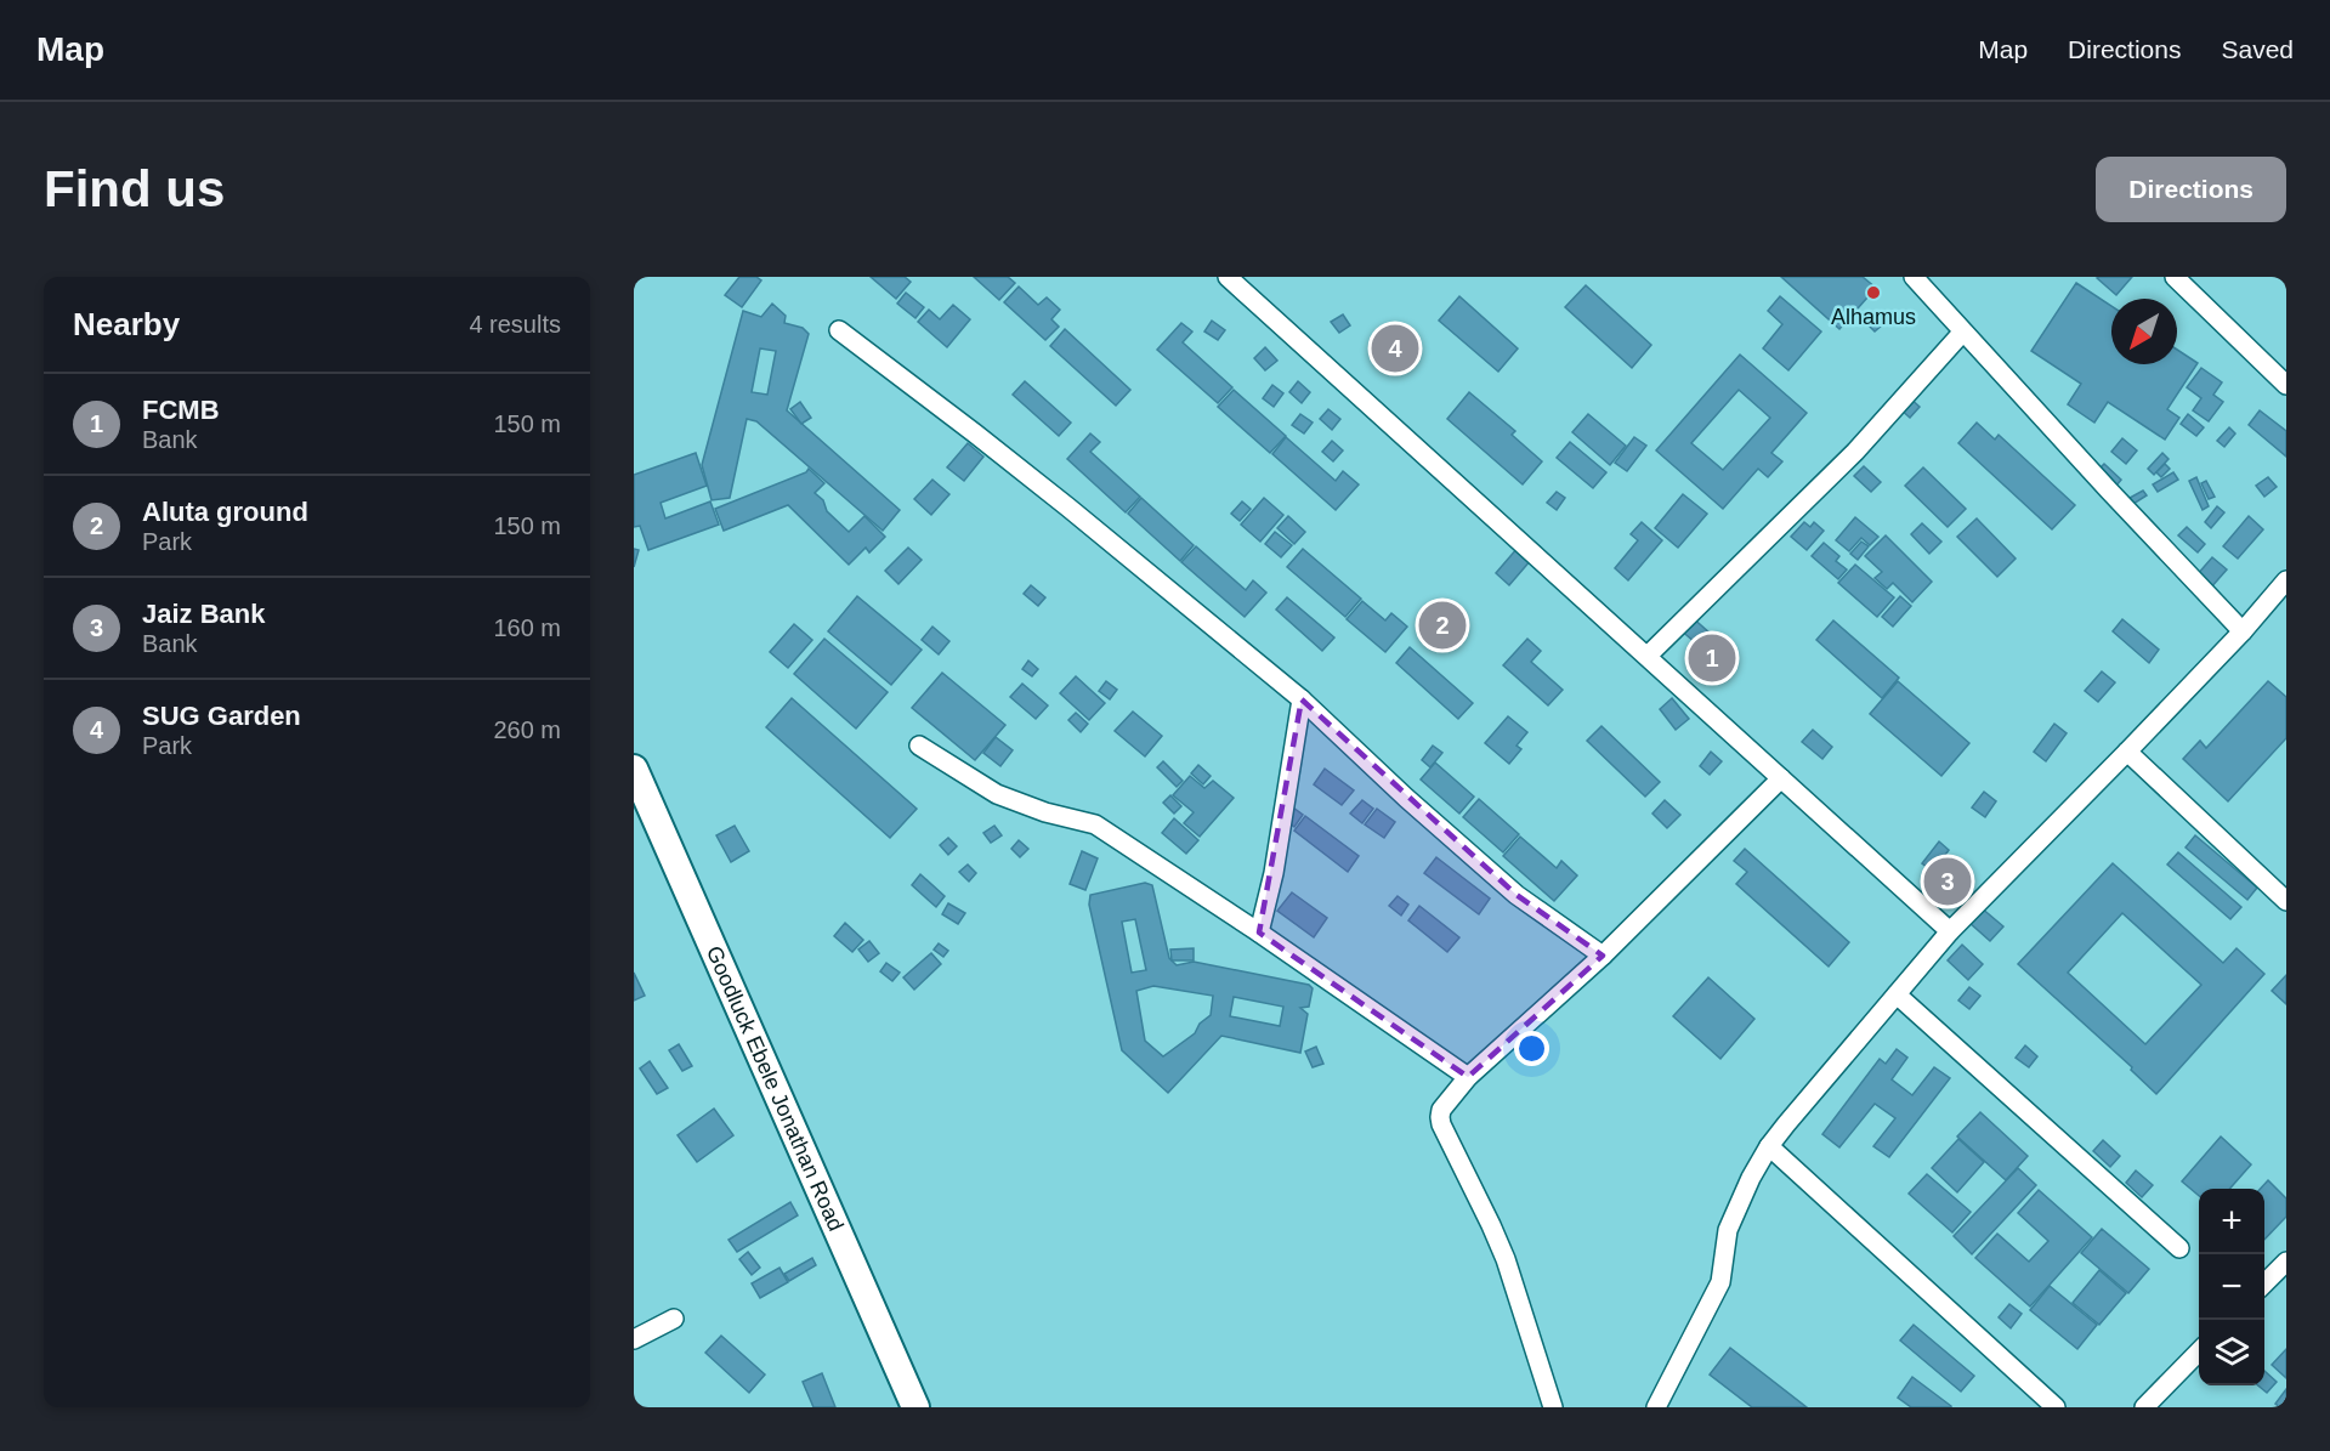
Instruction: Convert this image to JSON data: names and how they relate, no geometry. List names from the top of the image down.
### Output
{
  "streets": {
    "main road": ["Goodluck Ebele Jonathan Road"]
  },
  "places": ["Alhamus"],
  "north": "bottom left",
  "page": {
    "header": "Map",
    "nav": ["Map", "Directions", "Saved"],
    "buttons": "Directions",
    "title": "Find us",
    "heading": ["Nearby", "4 results"],
    "pins": [
      "4",
      "2",
      "1",
      "3"
    ],
    "list": [
      {
        "mark": "1",
        "name": "FCMB",
        "note": "Bank",
        "value": "150 m"
      },
      {
        "mark": "2",
        "name": "Aluta ground",
        "note": "Park",
        "value": "150 m"
      },
      {
        "mark": "3",
        "name": "Jaiz Bank",
        "note": "Bank",
        "value": "160 m"
      },
      {
        "mark": "4",
        "name": "SUG Garden",
        "note": "Park",
        "value": "260 m"
      }
    ],
    "map_buttons": ["+", "−"]
  }
}
